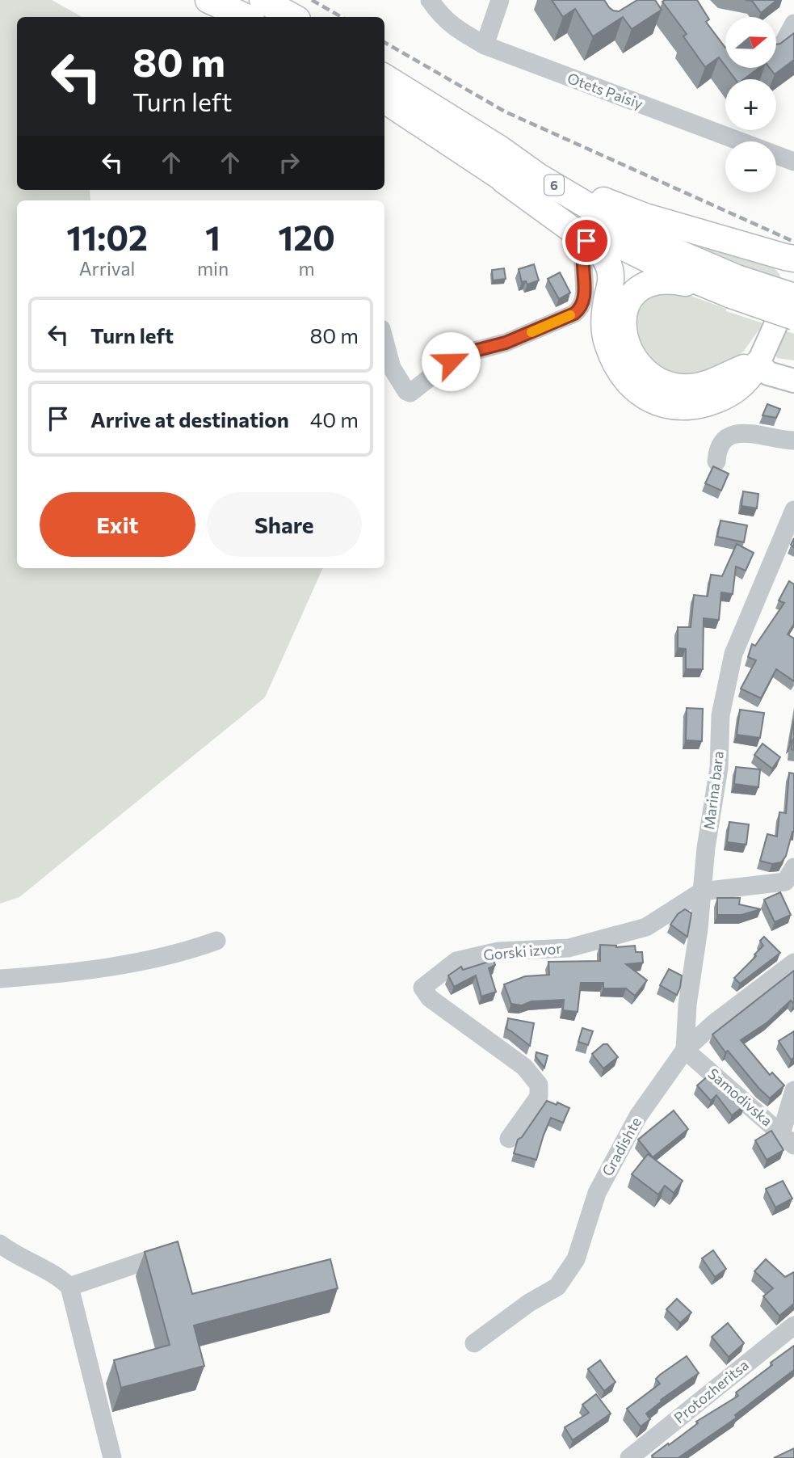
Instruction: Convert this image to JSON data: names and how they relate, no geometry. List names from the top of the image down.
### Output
{
  "streets": {
    "highway": ["6"],
    "street": [
      "Otets Paisiy",
      "Marina bara",
      "Gorski izvor",
      "Samodivska",
      "Gradishte",
      "Protozheritsa"
    ]
  },
  "crossings": [
    ["Marina bara", "Gorski izvor"],
    ["Marina bara", "Samodivska"],
    ["Marina bara", "Gradishte"],
    ["Samodivska", "Gradishte"]
  ],
  "north": "right",
  "page": {
    "map_buttons": ["+", "−"],
    "turn": ["80 m", "Turn left"],
    "eta": [
      "11:02",
      "Arrival",
      "1",
      "min",
      "120",
      "m"
    ],
    "list": [
      {
        "name": "Turn left",
        "value": "80 m"
      },
      {
        "name": "Arrive at destination",
        "value": "40 m"
      }
    ],
    "buttons": ["Exit", "Share"]
  }
}
